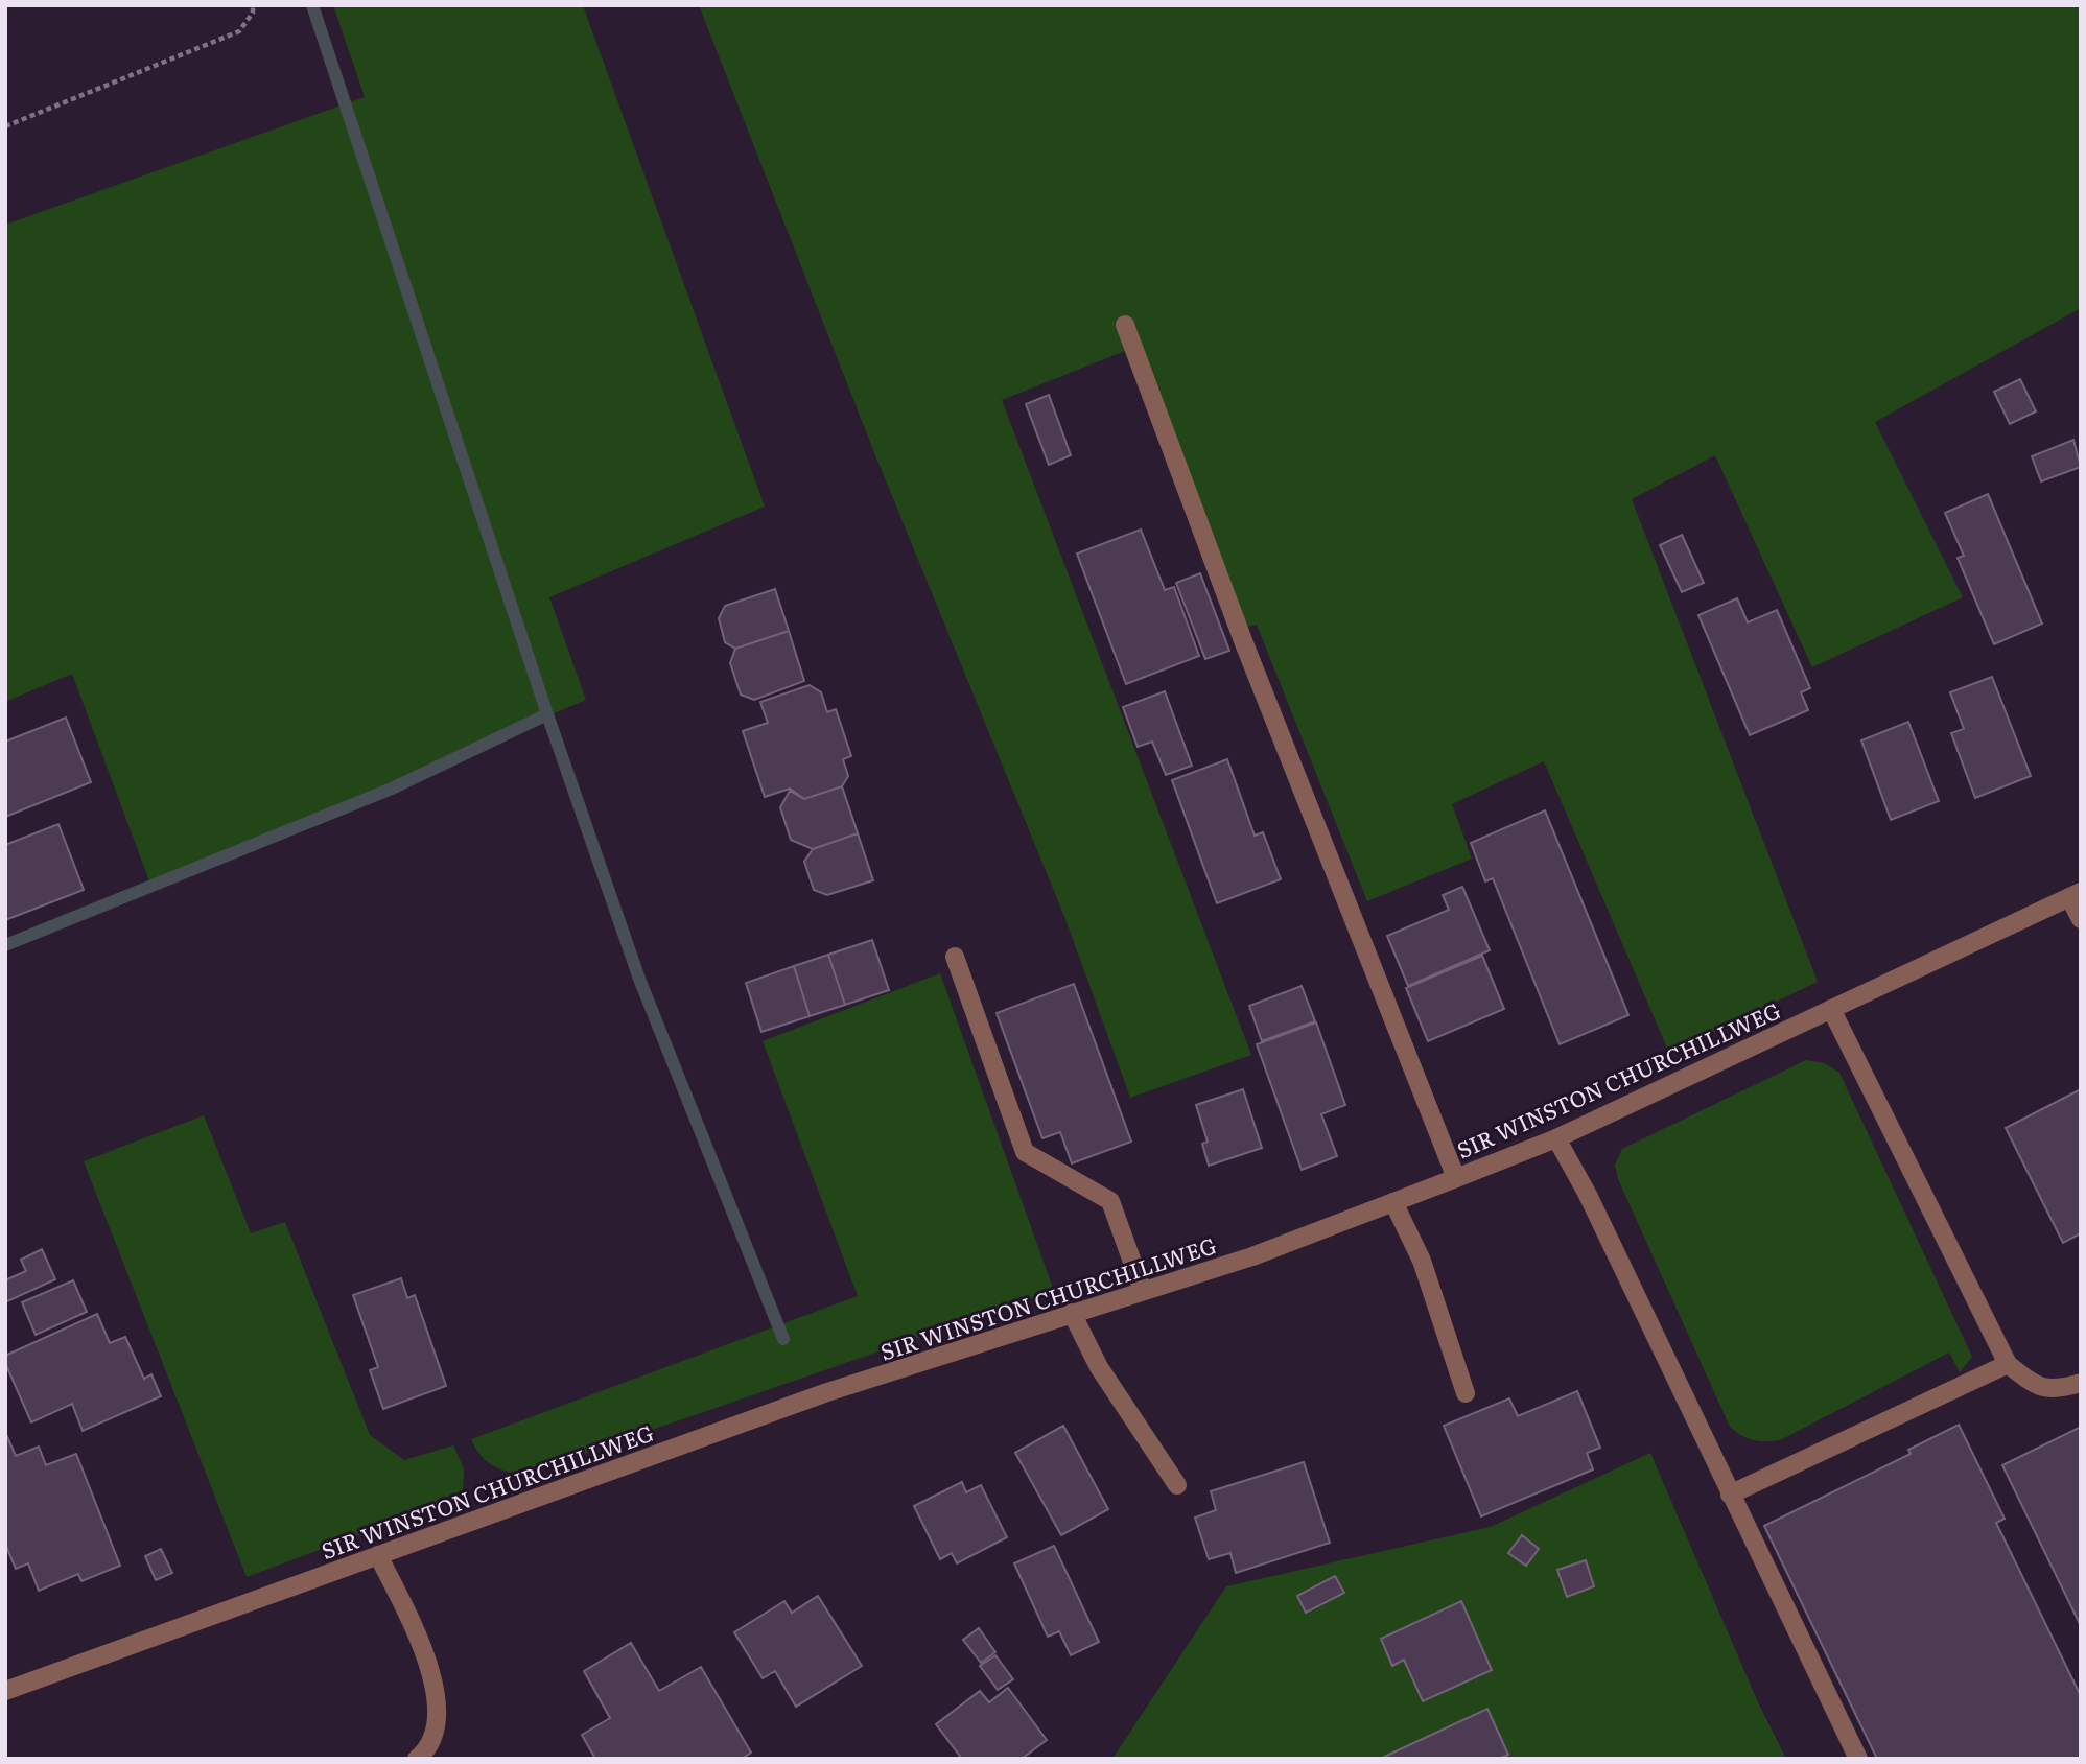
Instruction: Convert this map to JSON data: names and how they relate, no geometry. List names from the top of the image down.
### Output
{
  "streets": {
    "street": ["SIR WINSTON CHURCHILLWEG"]
  }
}
